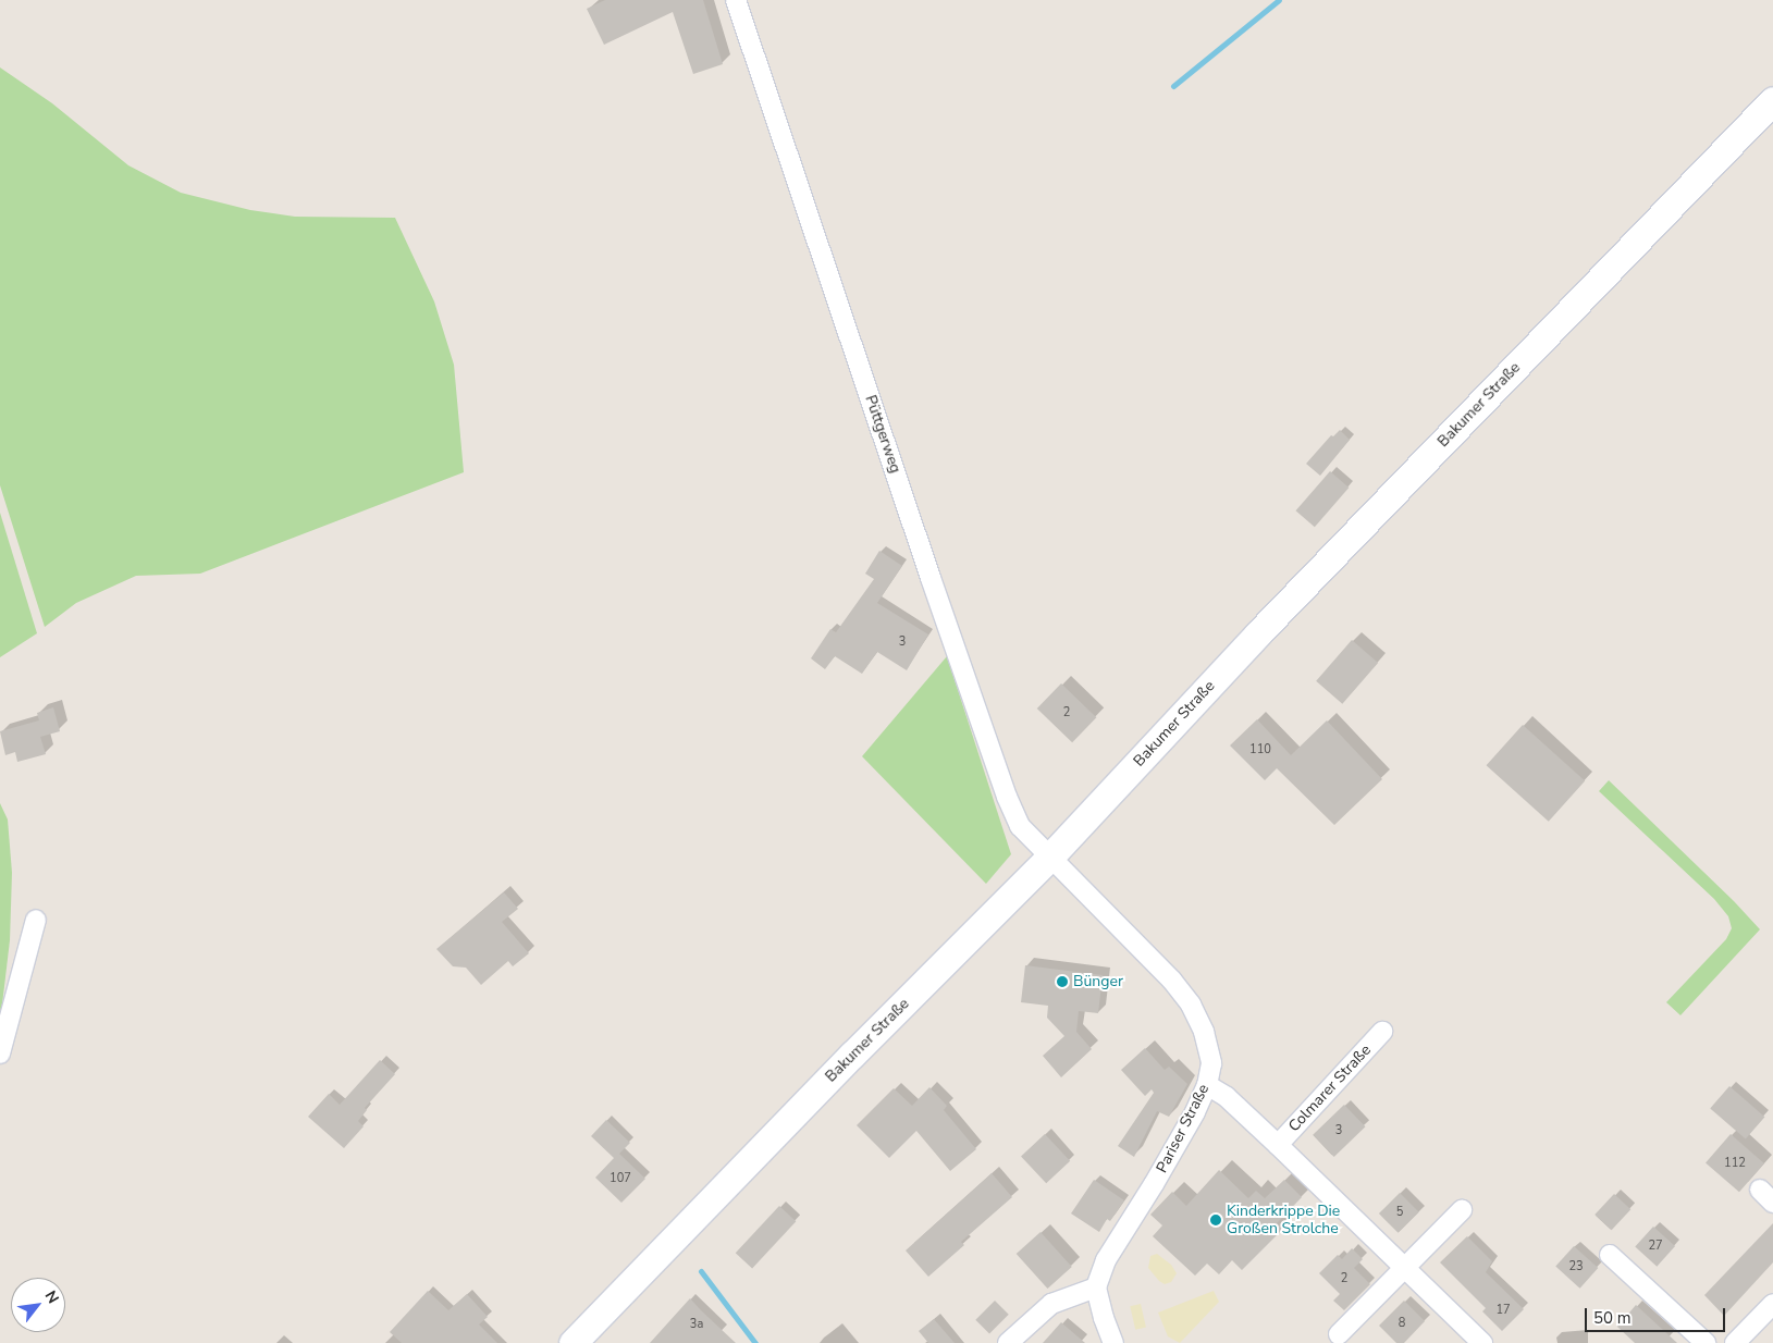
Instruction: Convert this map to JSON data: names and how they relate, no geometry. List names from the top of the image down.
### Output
{
  "streets": {
    "main road": ["Bakumer Straße"],
    "street": ["Püttgerweg", "Colmarer Straße", "Pariser Straße"]
  },
  "crossings": [
    ["Bakumer Straße", "Püttgerweg"],
    ["Bakumer Straße", "Pariser Straße"],
    ["Püttgerweg", "Pariser Straße"]
  ],
  "places": ["Bünger", "Kinderkrippe Die Großen Strolche"],
  "house_numbers": [
    "3",
    "2",
    "110",
    "3",
    "112",
    "107",
    "5",
    "27",
    "23",
    "2",
    "17",
    "8",
    "3a"
  ],
  "scale_bar": "50 m",
  "north": "top right"
}
